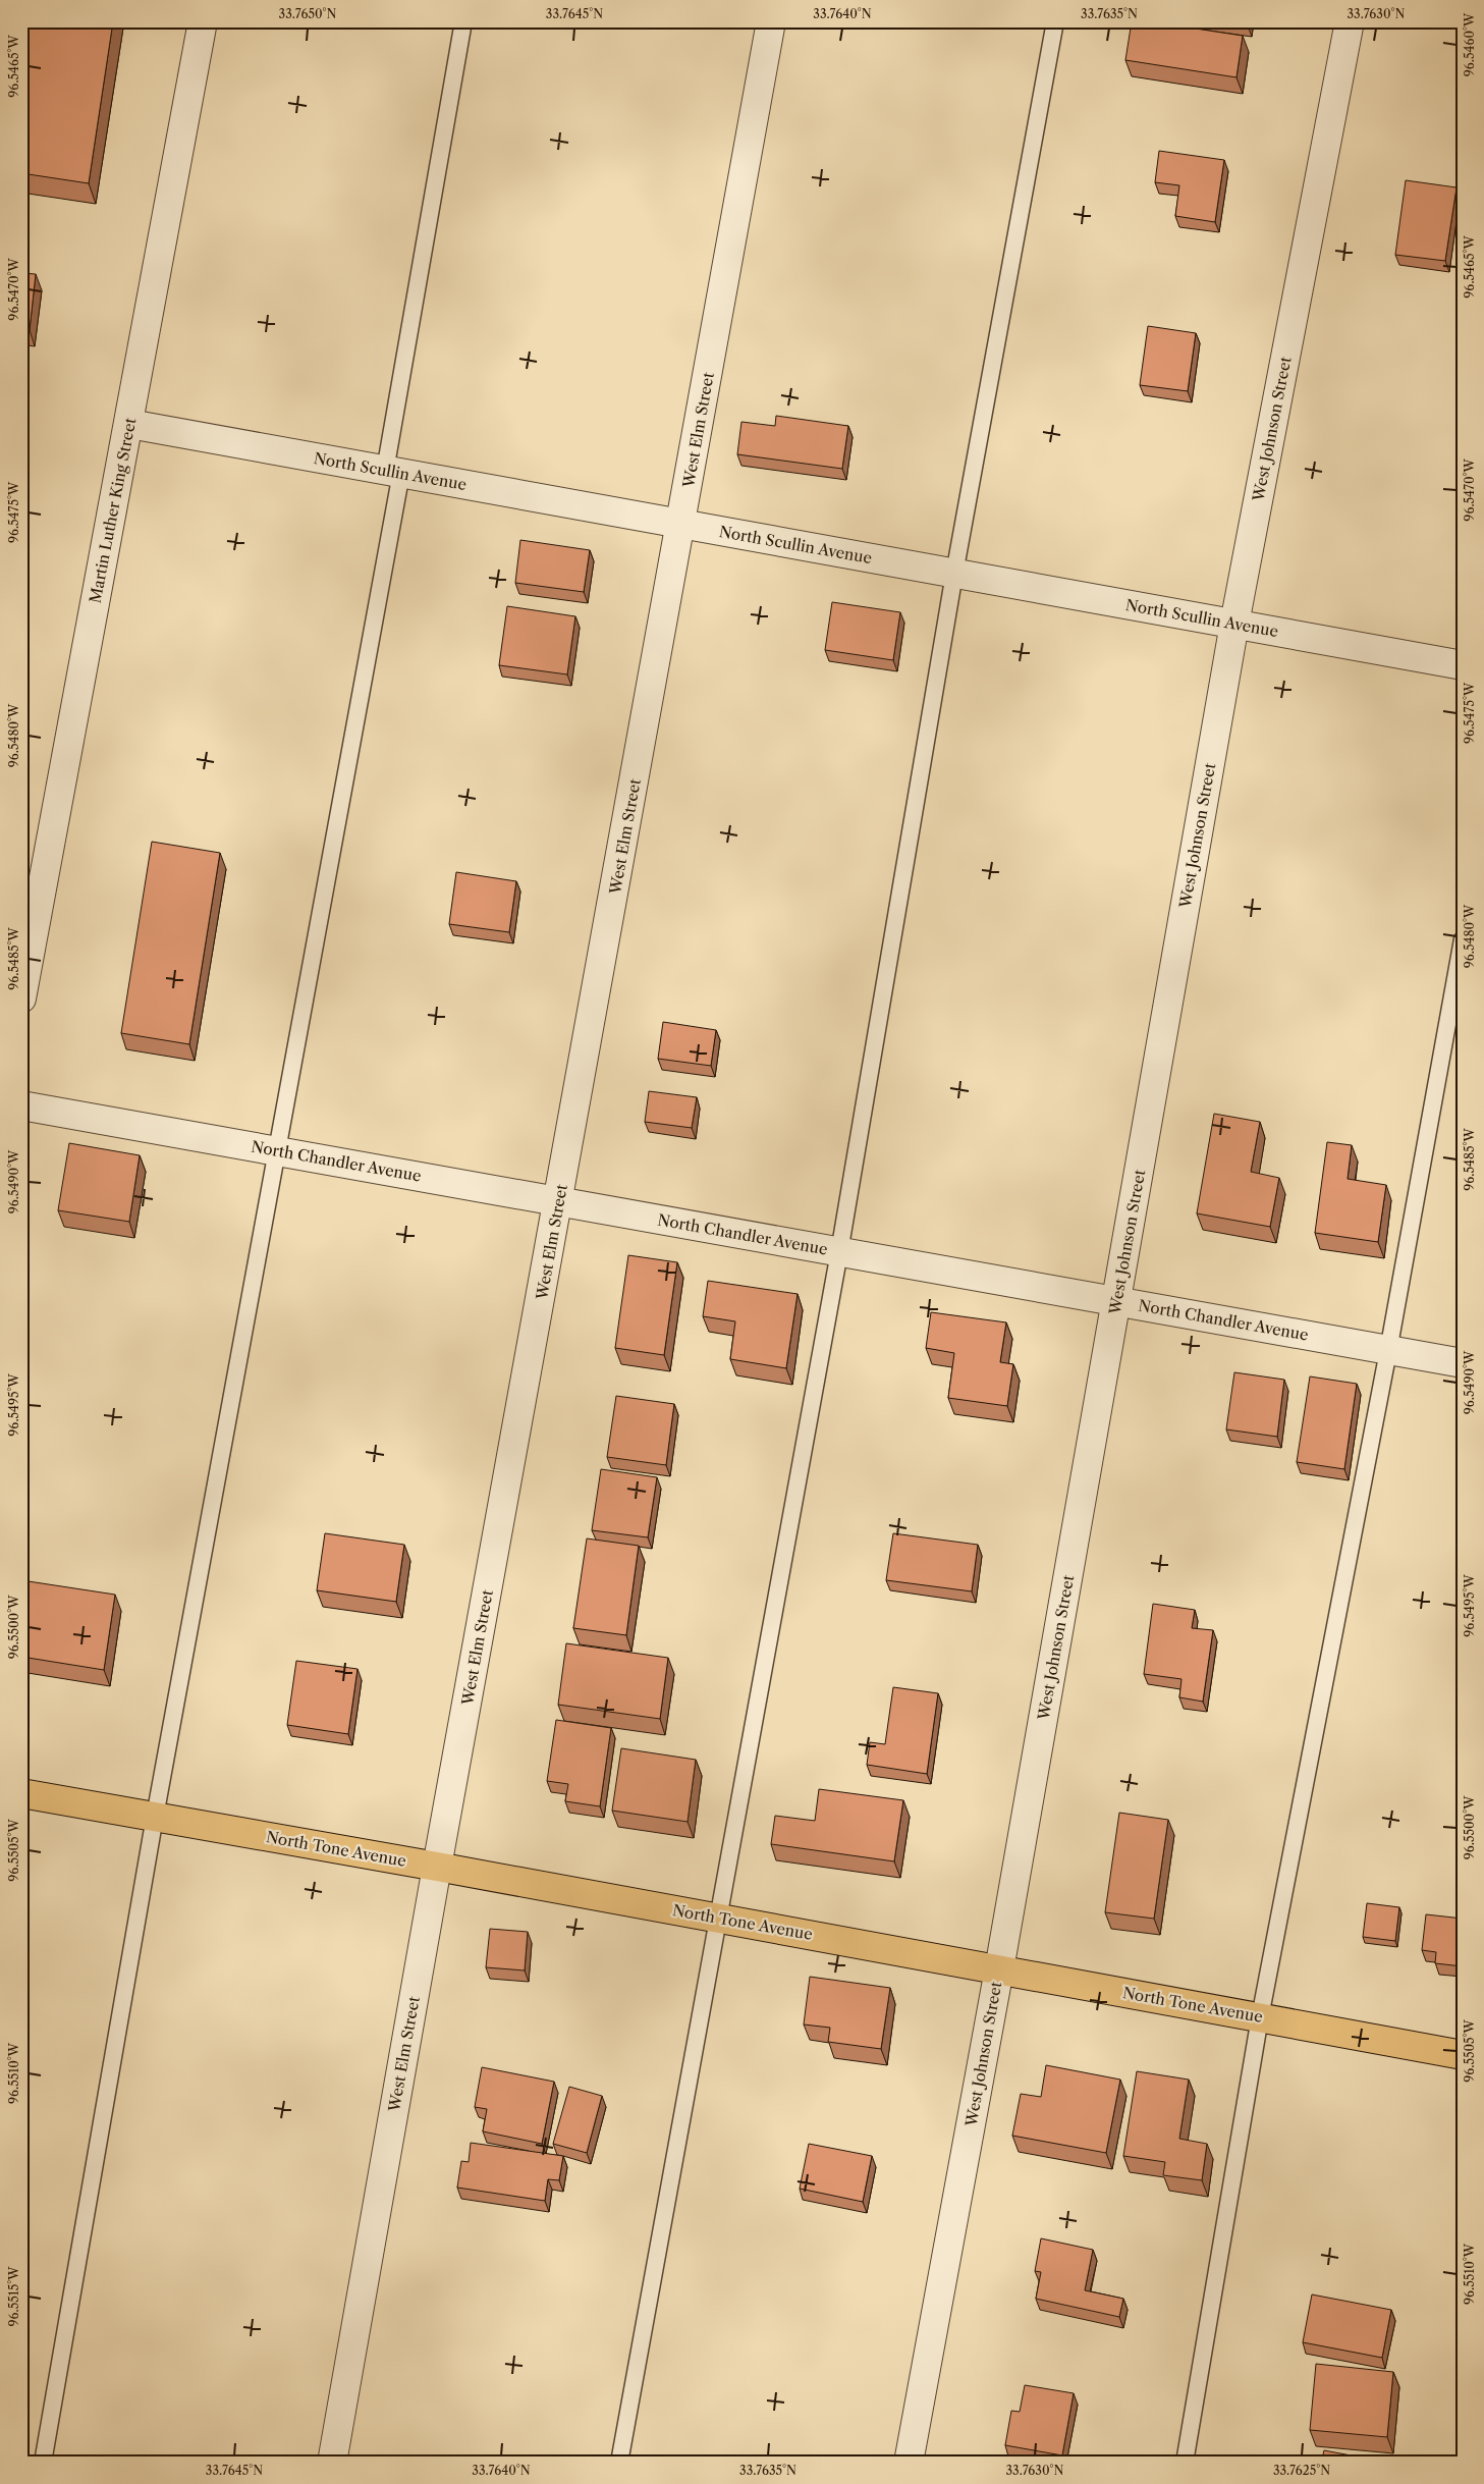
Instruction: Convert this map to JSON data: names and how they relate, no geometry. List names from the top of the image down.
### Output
{
  "streets": {
    "main road": ["North Tone Avenue"],
    "street": [
      "West Johnson Street",
      "West Elm Street",
      "North Scullin Avenue",
      "Martin Luther King Street",
      "North Chandler Avenue"
    ]
  },
  "crossings": [
    ["West Johnson Street", "North Scullin Avenue"],
    ["West Johnson Street", "North Chandler Avenue"],
    ["West Johnson Street", "North Tone Avenue"],
    ["West Elm Street", "North Scullin Avenue"],
    ["West Elm Street", "North Chandler Avenue"],
    ["West Elm Street", "North Tone Avenue"],
    ["North Scullin Avenue", "Martin Luther King Street"]
  ],
  "coordinates": [
    "33.7650°N",
    "33.7645°N",
    "33.7640°N",
    "33.7635°N",
    "33.7630°N",
    "96.5460°W",
    "96.5465°W",
    "96.5470°W",
    "96.5475°W",
    "96.5480°W",
    "96.5485°W",
    "96.5490°W",
    "96.5495°W",
    "96.5500°W",
    "96.5505°W",
    "96.5510°W",
    "96.5515°W",
    "33.7625°N"
  ]
}
